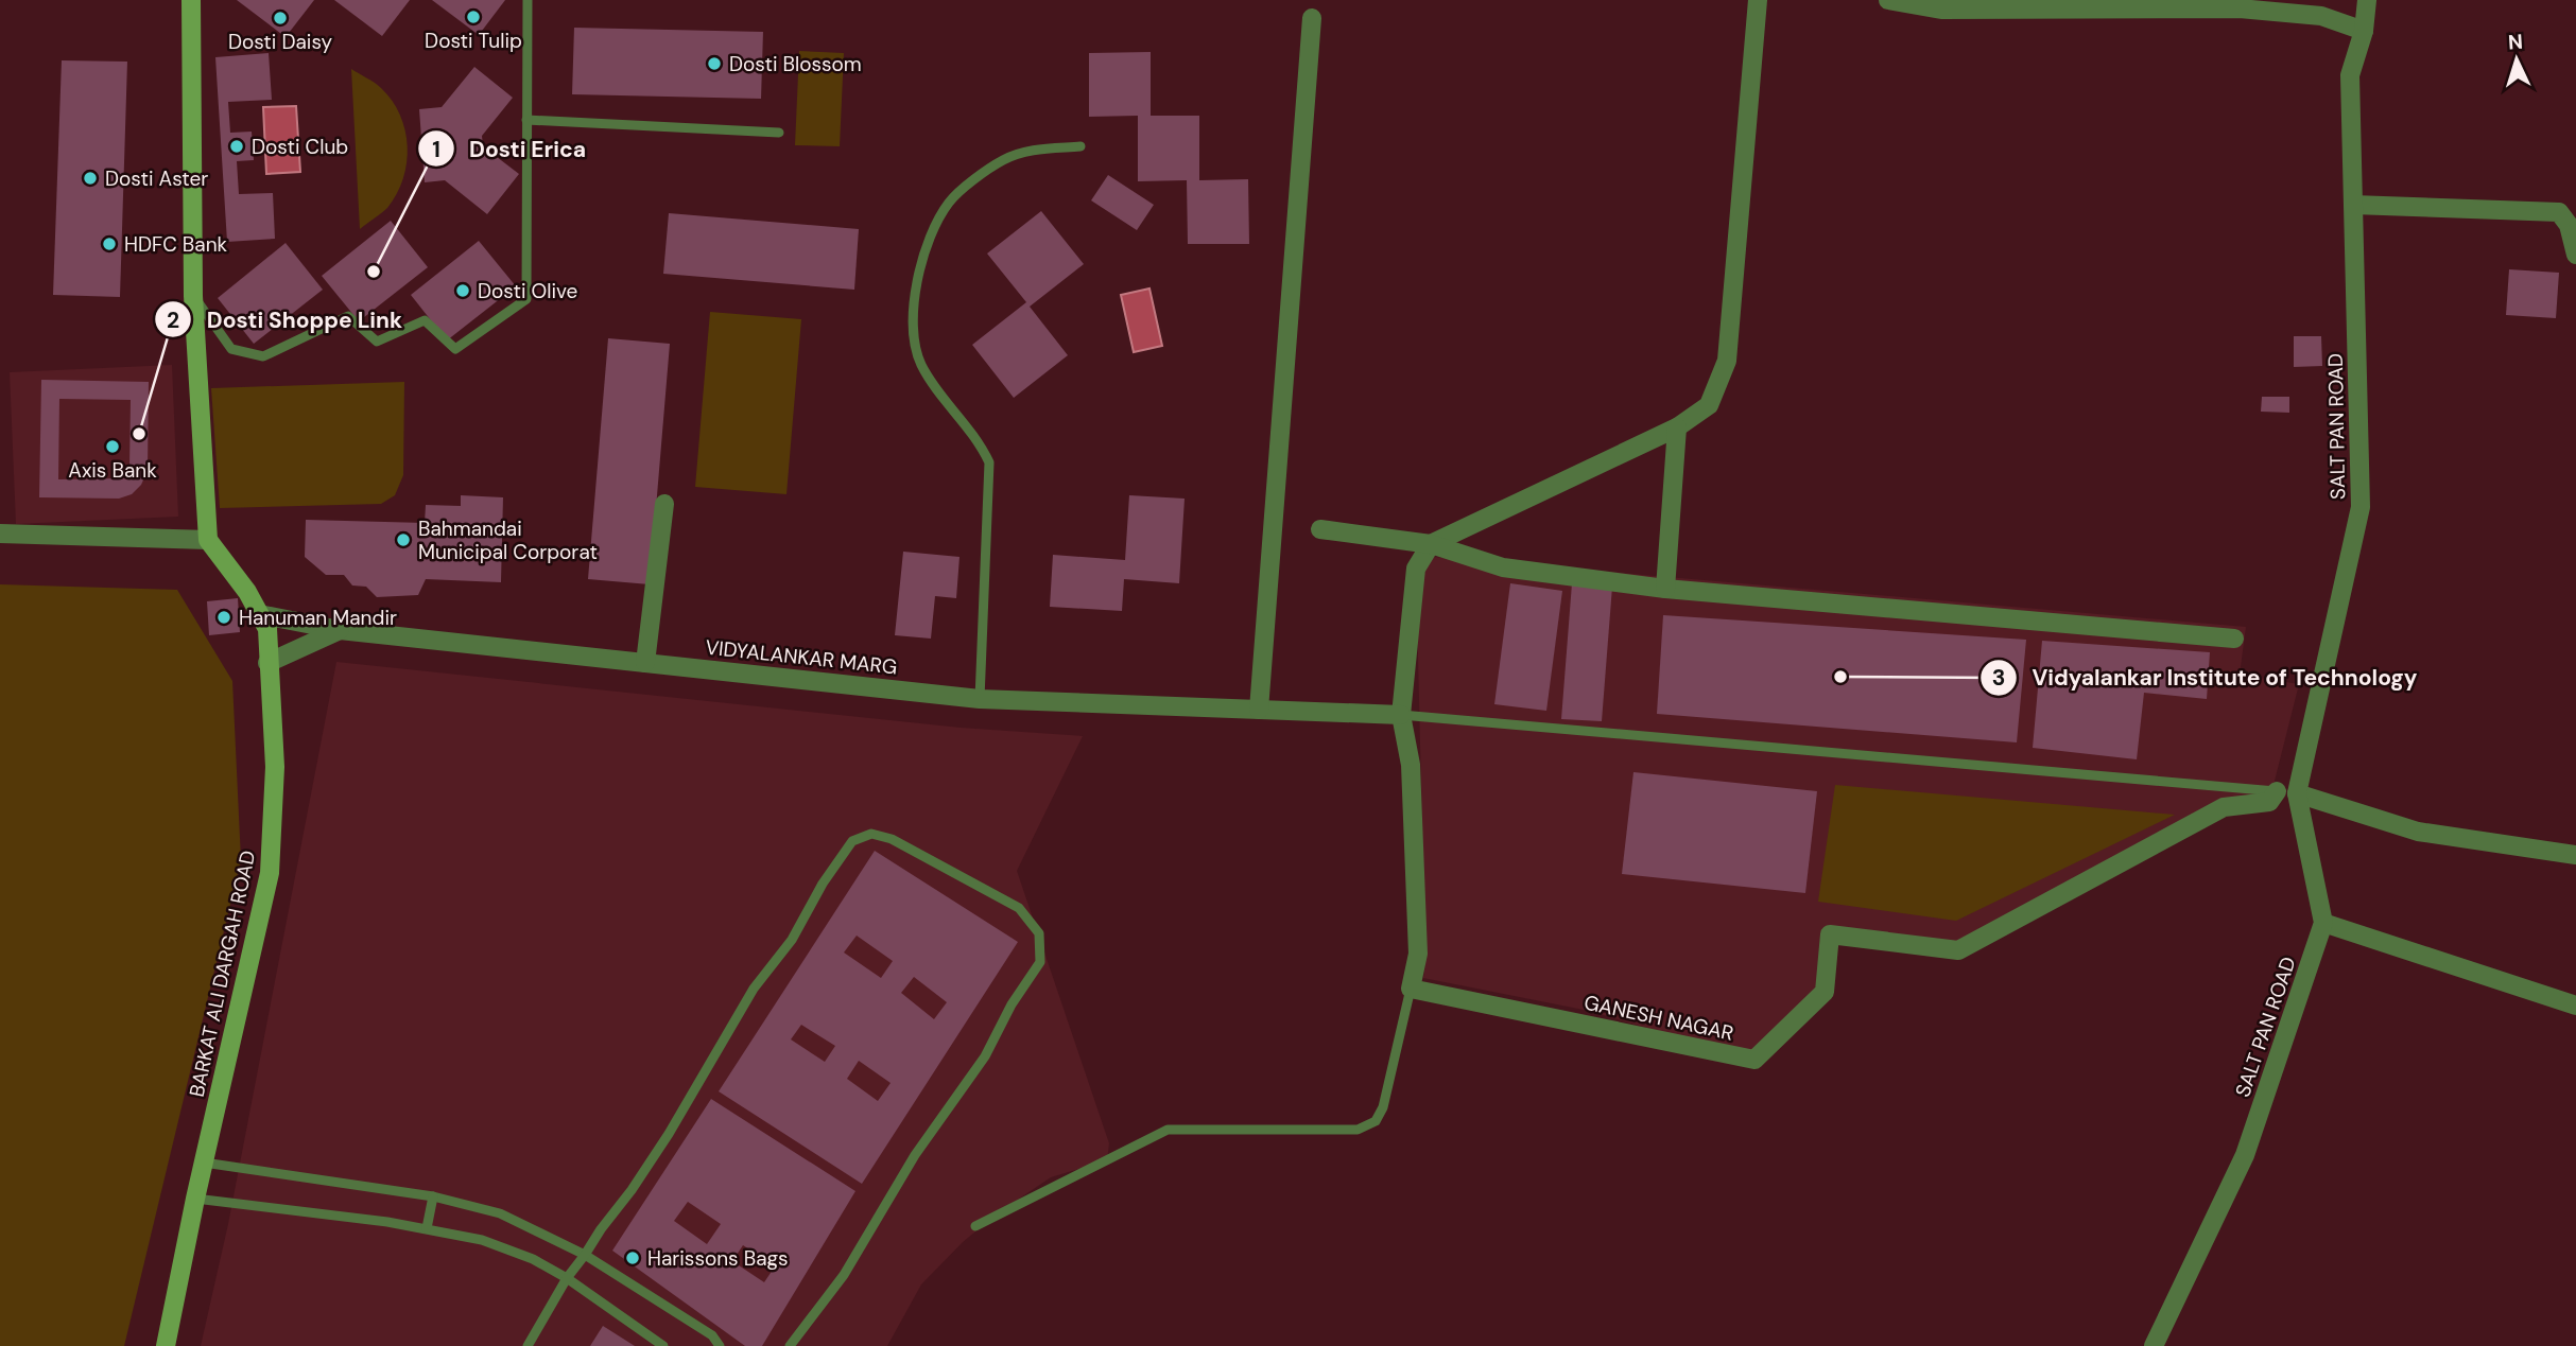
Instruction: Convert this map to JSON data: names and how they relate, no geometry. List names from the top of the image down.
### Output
{
  "streets": {
    "main road": ["BARKAT ALI DARGAH ROAD"],
    "street": ["SALT PAN ROAD", "VIDYALANKAR MARG", "GANESH NAGAR"]
  },
  "crossings": [
    ["VIDYALANKAR MARG", "BARKAT ALI DARGAH ROAD"]
  ],
  "places": [
    "Dosti Tulip",
    "Dosti Daisy",
    "Dosti Blossom",
    "Dosti Club",
    "Dosti Aster",
    "HDFC Bank",
    "Dosti Erica",
    "Dosti Olive",
    "Dosti Shoppe Link",
    "Axis Bank",
    "Bahmandai Municipal Corporat",
    "Hanuman Mandir",
    "Vidyalankar Institute of Technology",
    "Harissons Bags"
  ],
  "north": "top"
}
